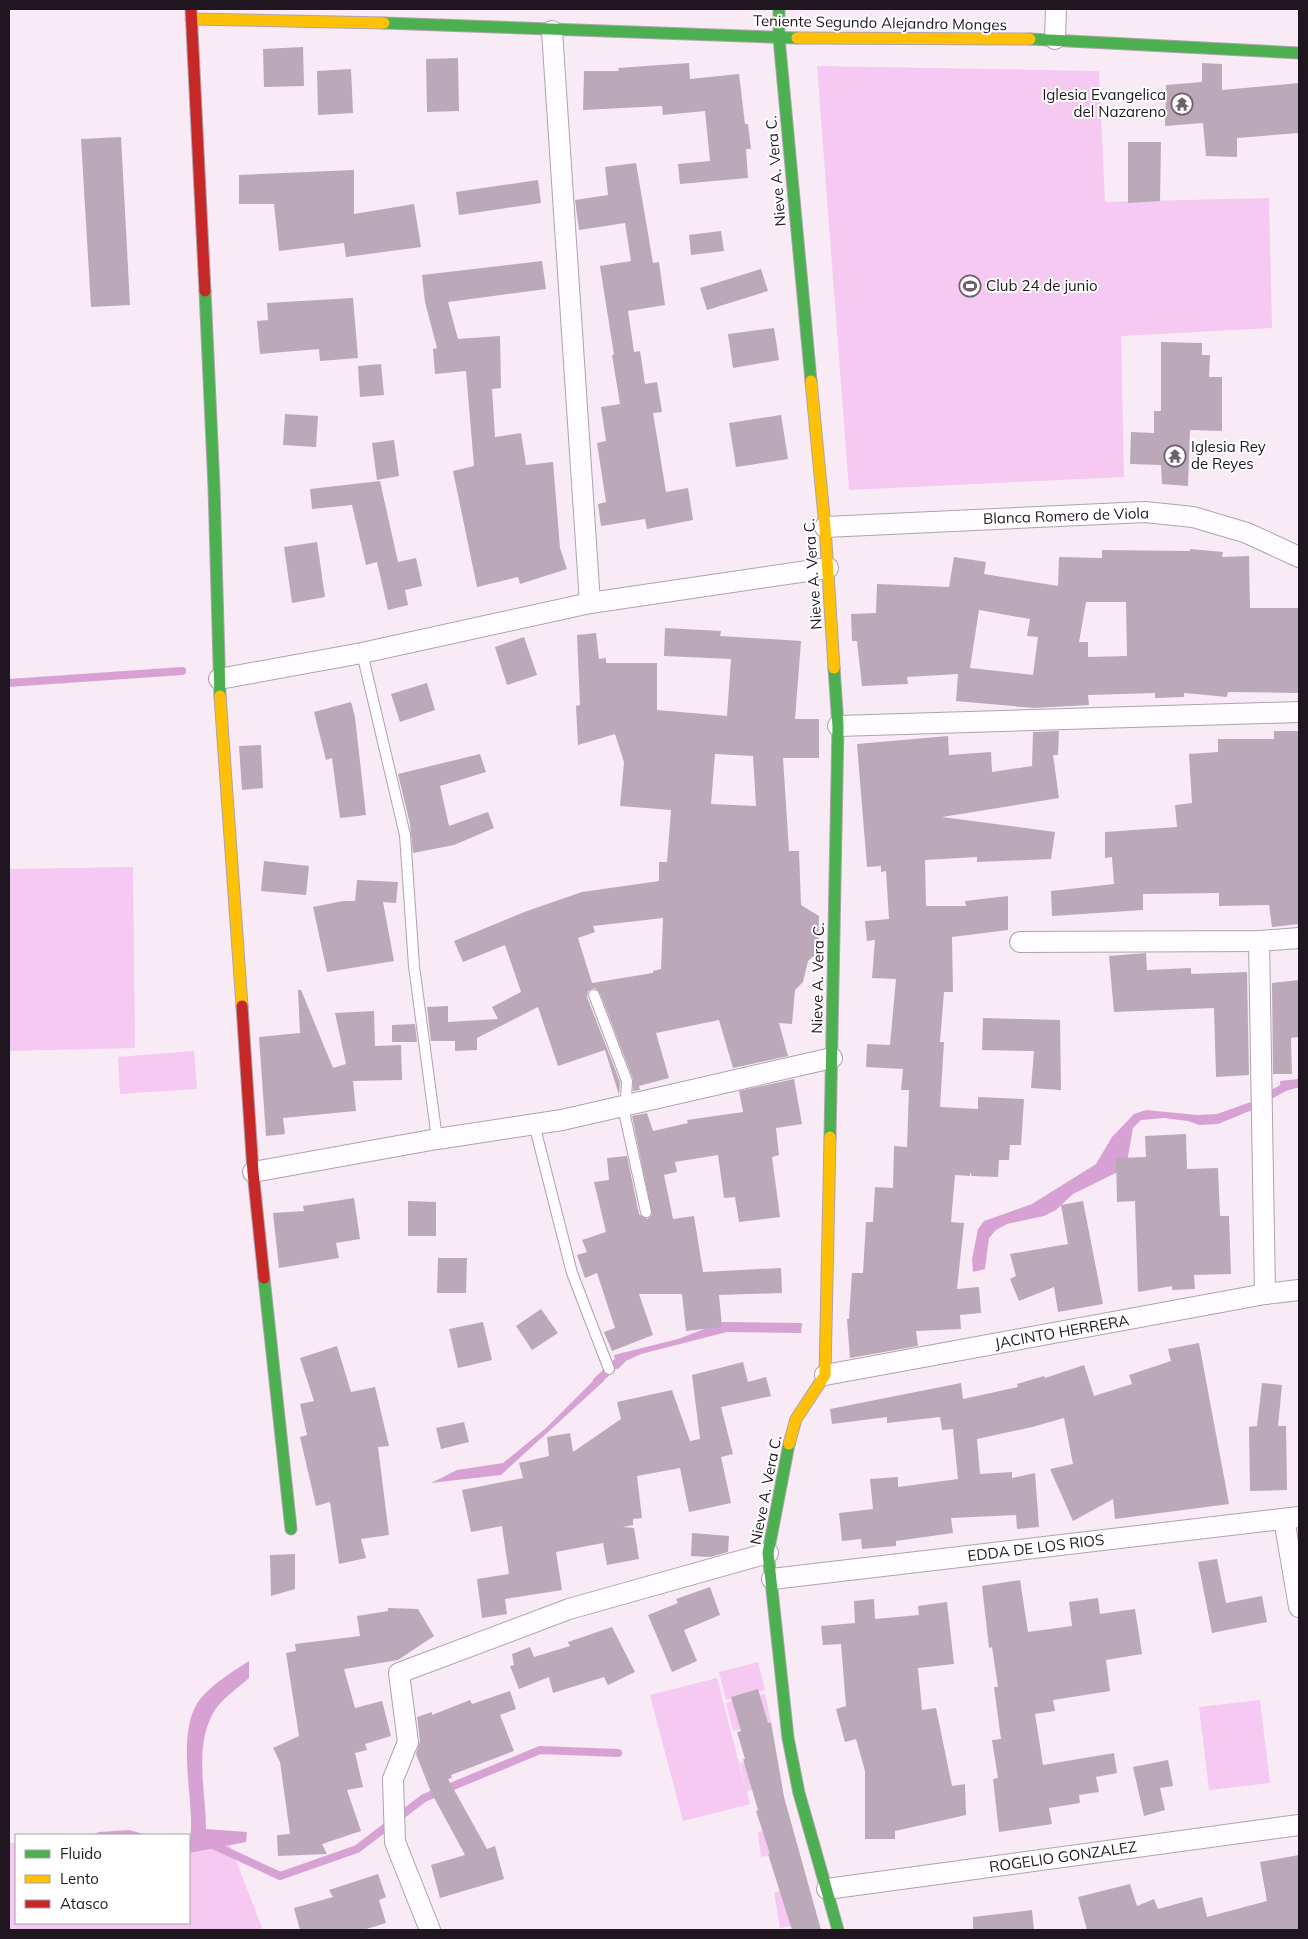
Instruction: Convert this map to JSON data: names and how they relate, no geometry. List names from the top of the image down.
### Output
{
  "streets": {
    "street": [
      "Teniente Segundo Alejandro Monges",
      "Nieve A. Vera C.",
      "Blanca Romero de Viola",
      "JACINTO HERRERA",
      "EDDA DE LOS RIOS",
      "ROGELIO GONZALEZ"
    ]
  },
  "crossings": [
    ["Teniente Segundo Alejandro Monges", "Nieve A. Vera C."],
    ["Nieve A. Vera C.", "Blanca Romero de Viola"],
    ["Nieve A. Vera C.", "JACINTO HERRERA"],
    ["Nieve A. Vera C.", "EDDA DE LOS RIOS"],
    ["Nieve A. Vera C.", "ROGELIO GONZALEZ"]
  ],
  "places": {
    "temple": ["Iglesia Evangelica del Nazareno", "Iglesia Rey de Reyes"],
    "sports": ["Club 24 de junio"]
  },
  "legend": ["Fluido", "Lento", "Atasco"]
}
